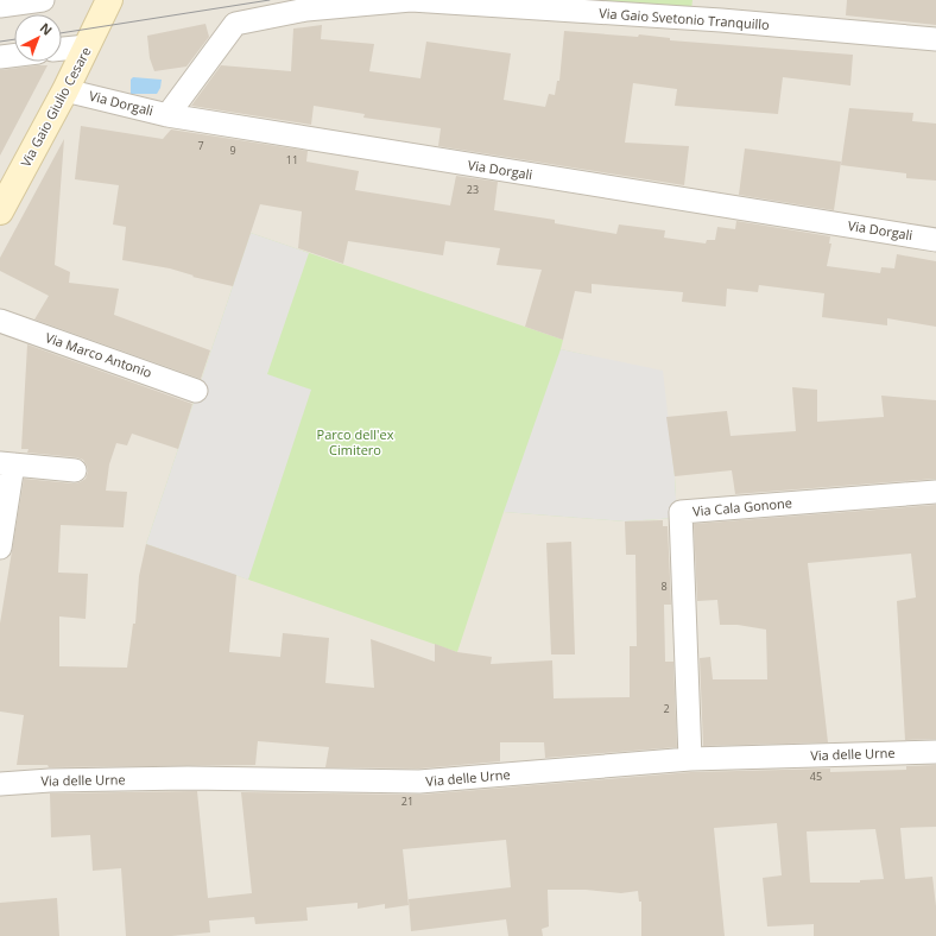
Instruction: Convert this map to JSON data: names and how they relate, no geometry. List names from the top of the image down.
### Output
{
  "streets": {
    "street": [
      "Via Gaio Svetonio Tranquillo",
      "Via Dorgali",
      "Via Gaio Giulio Cesare",
      "Via Marco Antonio",
      "Via Cala Gonone",
      "Via delle Urne"
    ]
  },
  "crossings": [
    ["Via Gaio Svetonio Tranquillo", "Via Dorgali"],
    ["Via Dorgali", "Via Gaio Giulio Cesare"],
    ["Via Cala Gonone", "Via delle Urne"]
  ],
  "parks": ["Parco dell'ex Cimitero"],
  "house_numbers": [
    "7",
    "9",
    "11",
    "23",
    "8",
    "2",
    "45",
    "21"
  ],
  "north": "top right"
}
